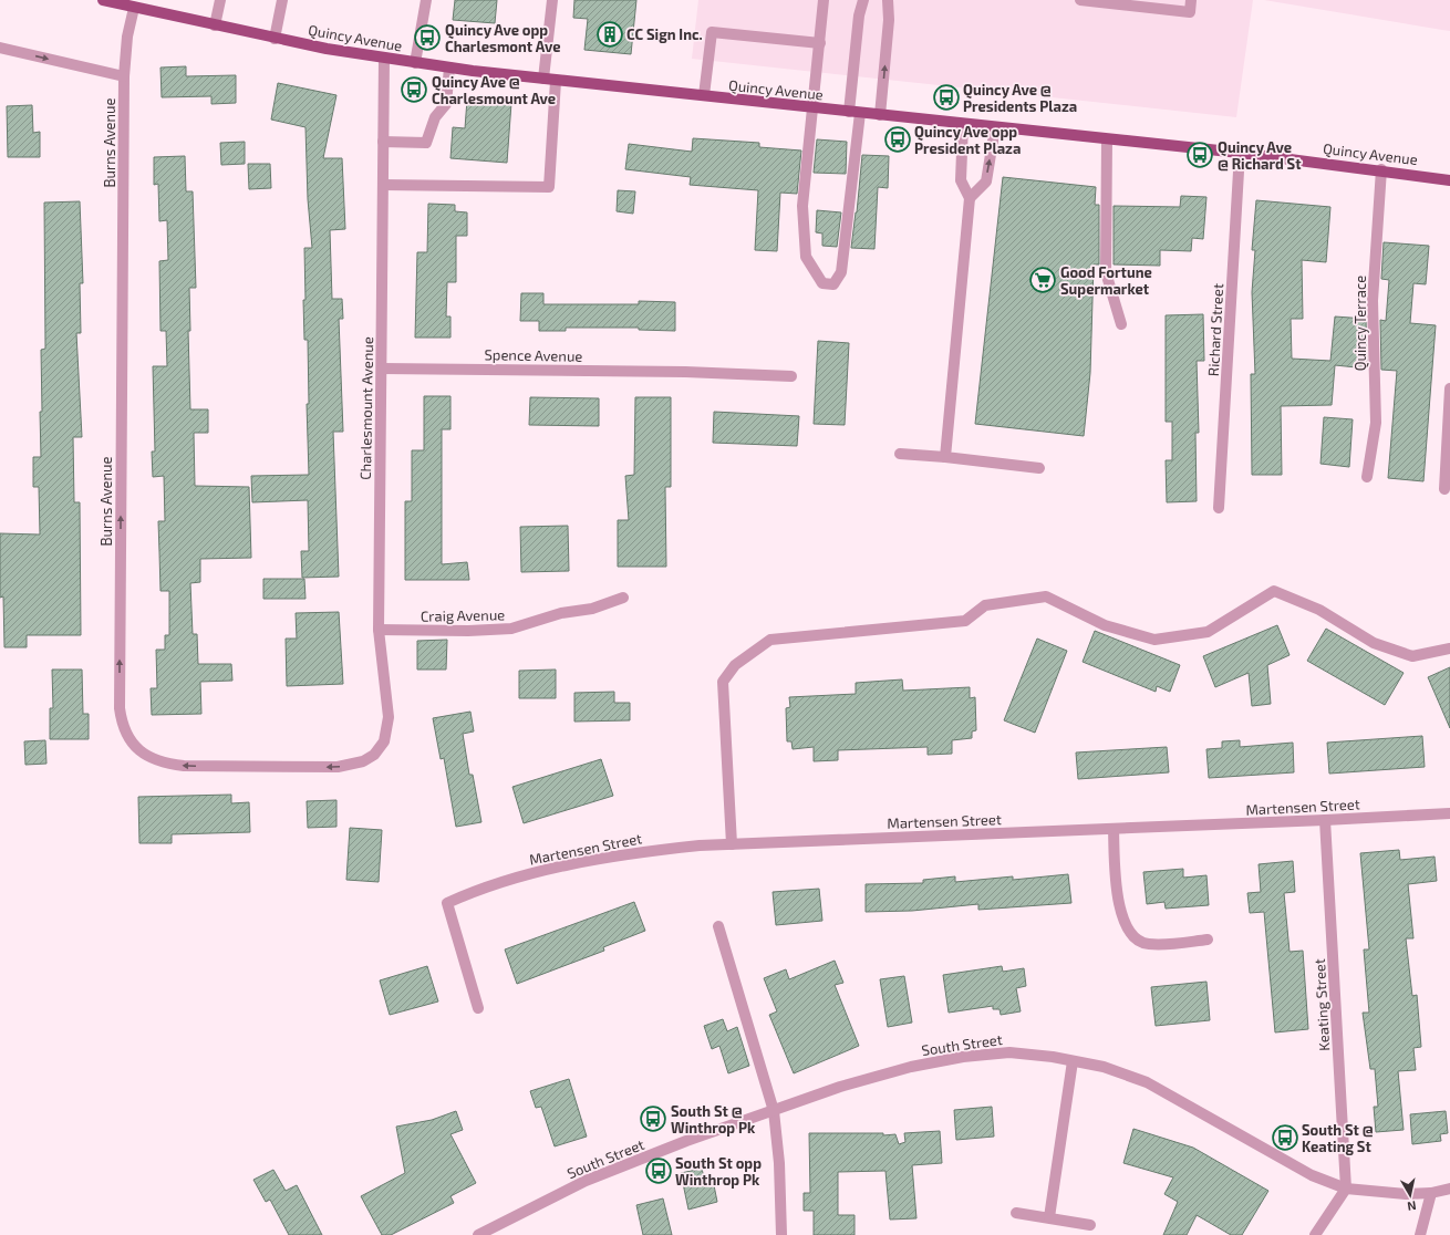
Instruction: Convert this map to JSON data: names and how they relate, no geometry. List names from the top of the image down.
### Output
{
  "streets": {
    "main road": ["Quincy Avenue"],
    "street": [
      "Burns Avenue",
      "Quincy Terrace",
      "Richard Street",
      "Spence Avenue",
      "Charlesmount Avenue",
      "Craig Avenue",
      "Martensen Street",
      "Keating Street",
      "South Street"
    ]
  },
  "crossings": [
    ["Quincy Avenue", "Burns Avenue"],
    ["Quincy Avenue", "Quincy Terrace"],
    ["Quincy Avenue", "Richard Street"],
    ["Quincy Avenue", "Charlesmount Avenue"],
    ["Burns Avenue", "Charlesmount Avenue"],
    ["Spence Avenue", "Charlesmount Avenue"],
    ["Charlesmount Avenue", "Craig Avenue"],
    ["Martensen Street", "Keating Street"],
    ["Keating Street", "South Street"]
  ],
  "places": {
    "building": ["CC Sign Inc."],
    "bus stop": [
      "Quincy Ave opp Charlesmont Ave",
      "Quincy Ave @ Charlesmount Ave",
      "Quincy Ave @ Presidents Plaza",
      "Quincy Ave opp President Plaza",
      "Quincy Ave @ Richard St",
      "South St @ Winthrop Pk",
      "South St @ Keating St",
      "South St opp Winthrop Pk"
    ],
    "supermarket": ["Good Fortune Supermarket"]
  },
  "north": "bottom"
}
